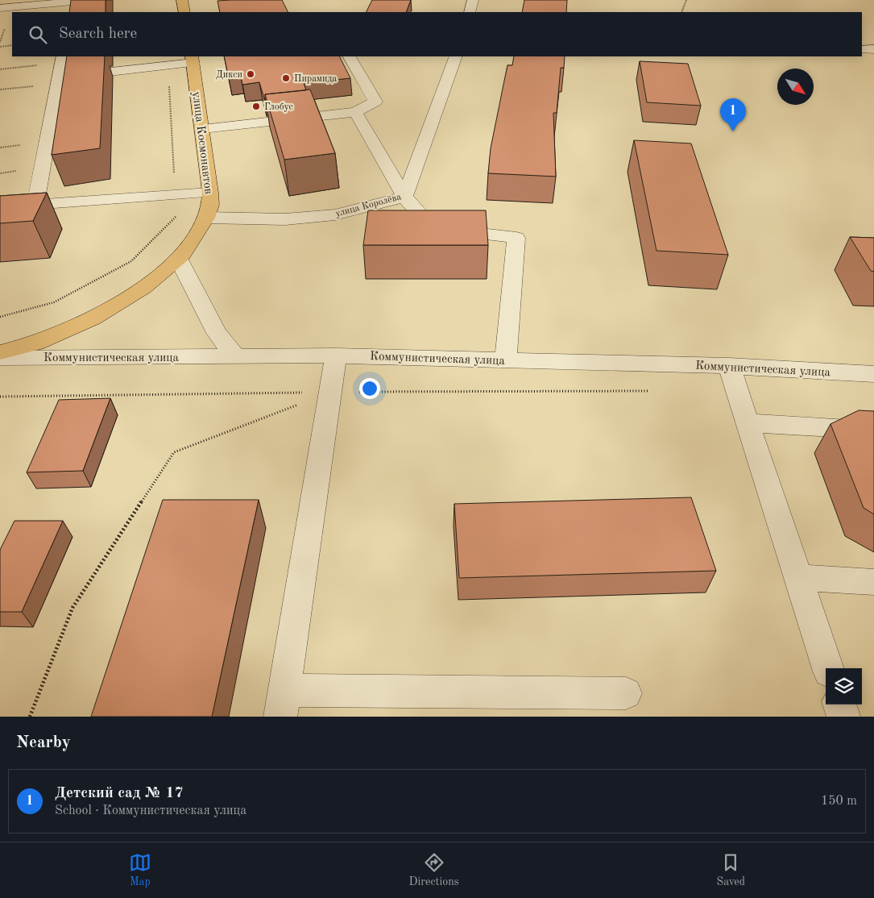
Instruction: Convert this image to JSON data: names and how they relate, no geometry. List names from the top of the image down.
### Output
{
  "streets": {
    "main road": ["улица Космонавтов"],
    "street": ["улица Королёва", "Коммунистическая улица"]
  },
  "crossings": [
    ["улица Космонавтов", "улица Королёва"]
  ],
  "places": ["Дикси", "Пирамида", "Глобус"],
  "north": "bottom right",
  "page": {
    "search": "Search here",
    "pins": "1",
    "heading": "Nearby",
    "list": [
      {
        "mark": "1",
        "name": "Детский сад № 17",
        "note": "School · Коммунистическая улица",
        "value": "150 m"
      }
    ],
    "nav": ["Map", "Directions", "Saved"]
  }
}
